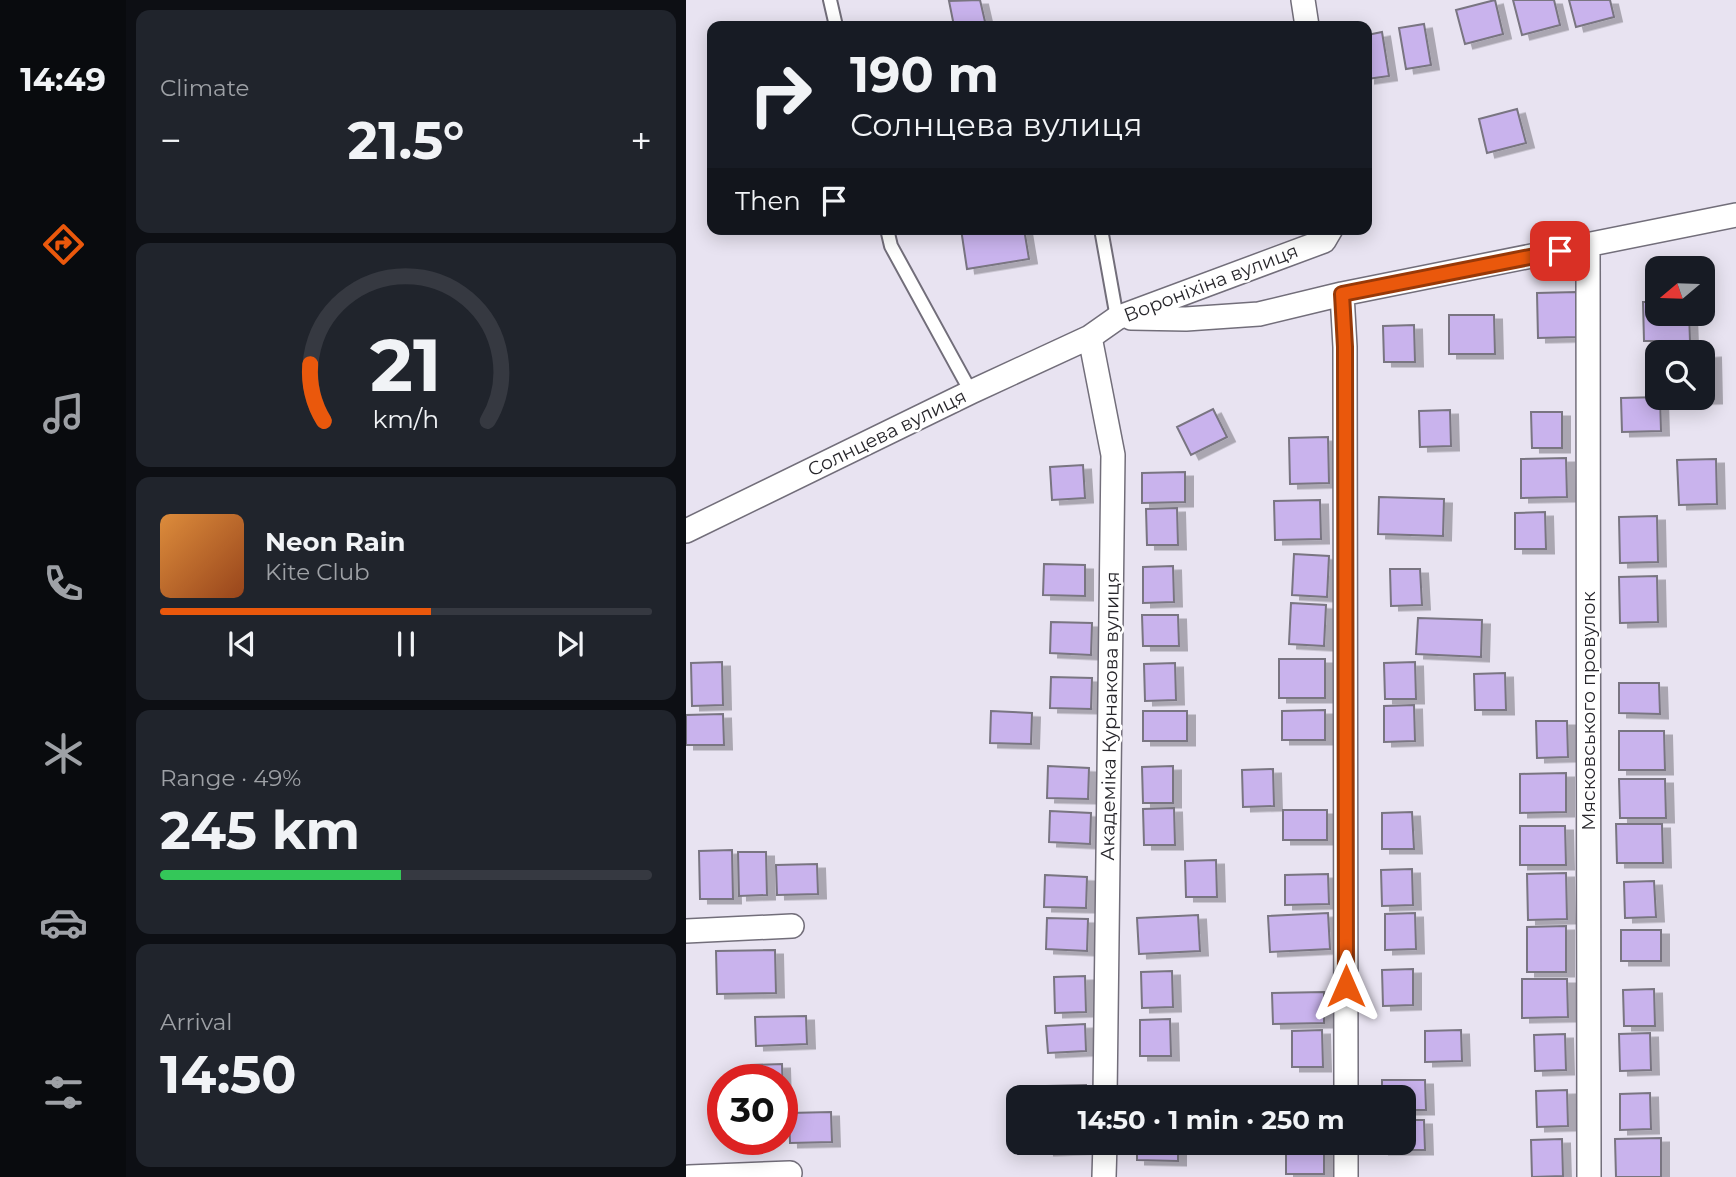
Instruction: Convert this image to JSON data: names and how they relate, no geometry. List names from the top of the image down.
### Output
{
  "streets": {
    "street": [
      "Вороніхіна вулиця",
      "Солнцева вулиця",
      "Мясковського провулок",
      "Академіка Курнакова вулиця"
    ]
  },
  "crossings": [
    ["Вороніхіна вулиця", "Солнцева вулиця"],
    ["Вороніхіна вулиця", "Академіка Курнакова вулиця"],
    ["Солнцева вулиця", "Академіка Курнакова вулиця"]
  ],
  "north": "left",
  "page": {
    "tabs": "14:49",
    "tile": [
      "Climate",
      ["Range · 49%", "245 km"],
      ["Arrival", "14:50"]
    ],
    "turn": ["190 m", "Солнцева вулиця"],
    "heat": ["−", "21.5°", "+"],
    "then": "Then",
    "song": ["Neon Rain", "Kite Club"],
    "limit": "30",
    "trip": "14:50 · 1 min · 250 m",
    "gauge": ["21", "km/h"]
  }
}
